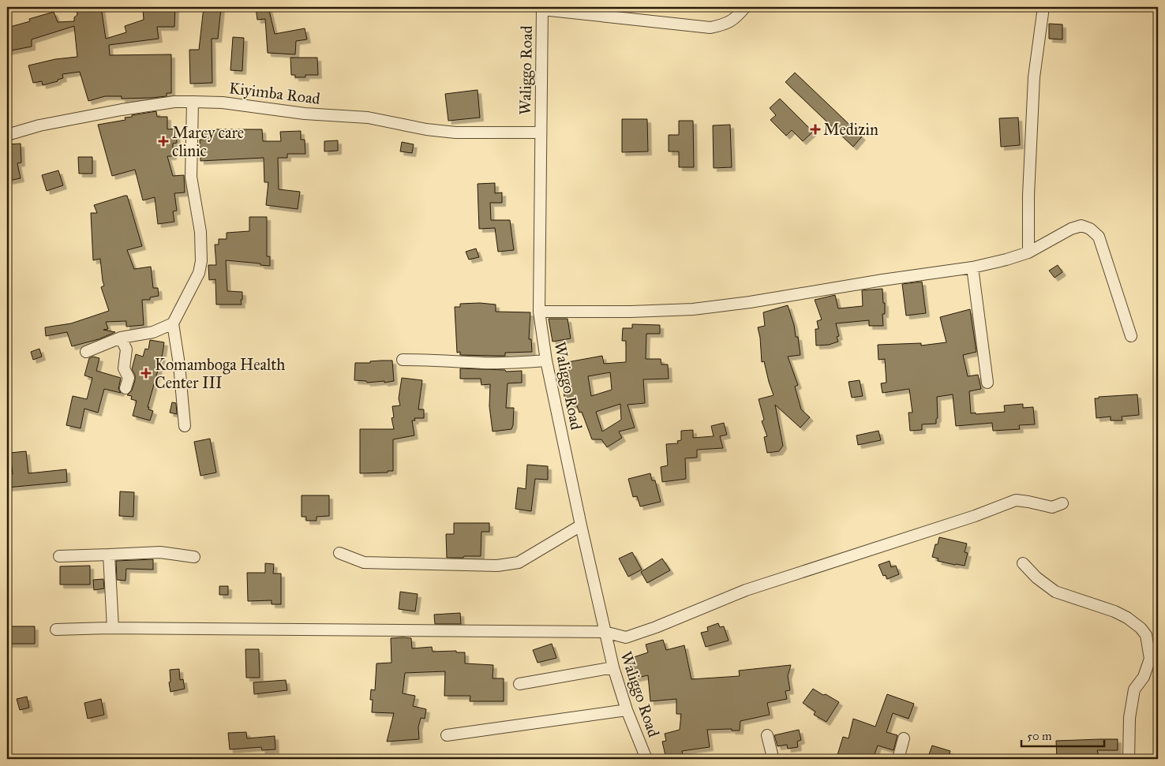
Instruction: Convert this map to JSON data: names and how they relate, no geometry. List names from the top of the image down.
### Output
{
  "streets": {
    "street": ["Waliggo Road", "Kiyimba Road"]
  },
  "crossings": [
    ["Waliggo Road", "Kiyimba Road"]
  ],
  "places": {
    "health": ["Medizin", "Marcy care clinic", "Komamboga Health Center III"]
  },
  "scale_bar": "50 m"
}
